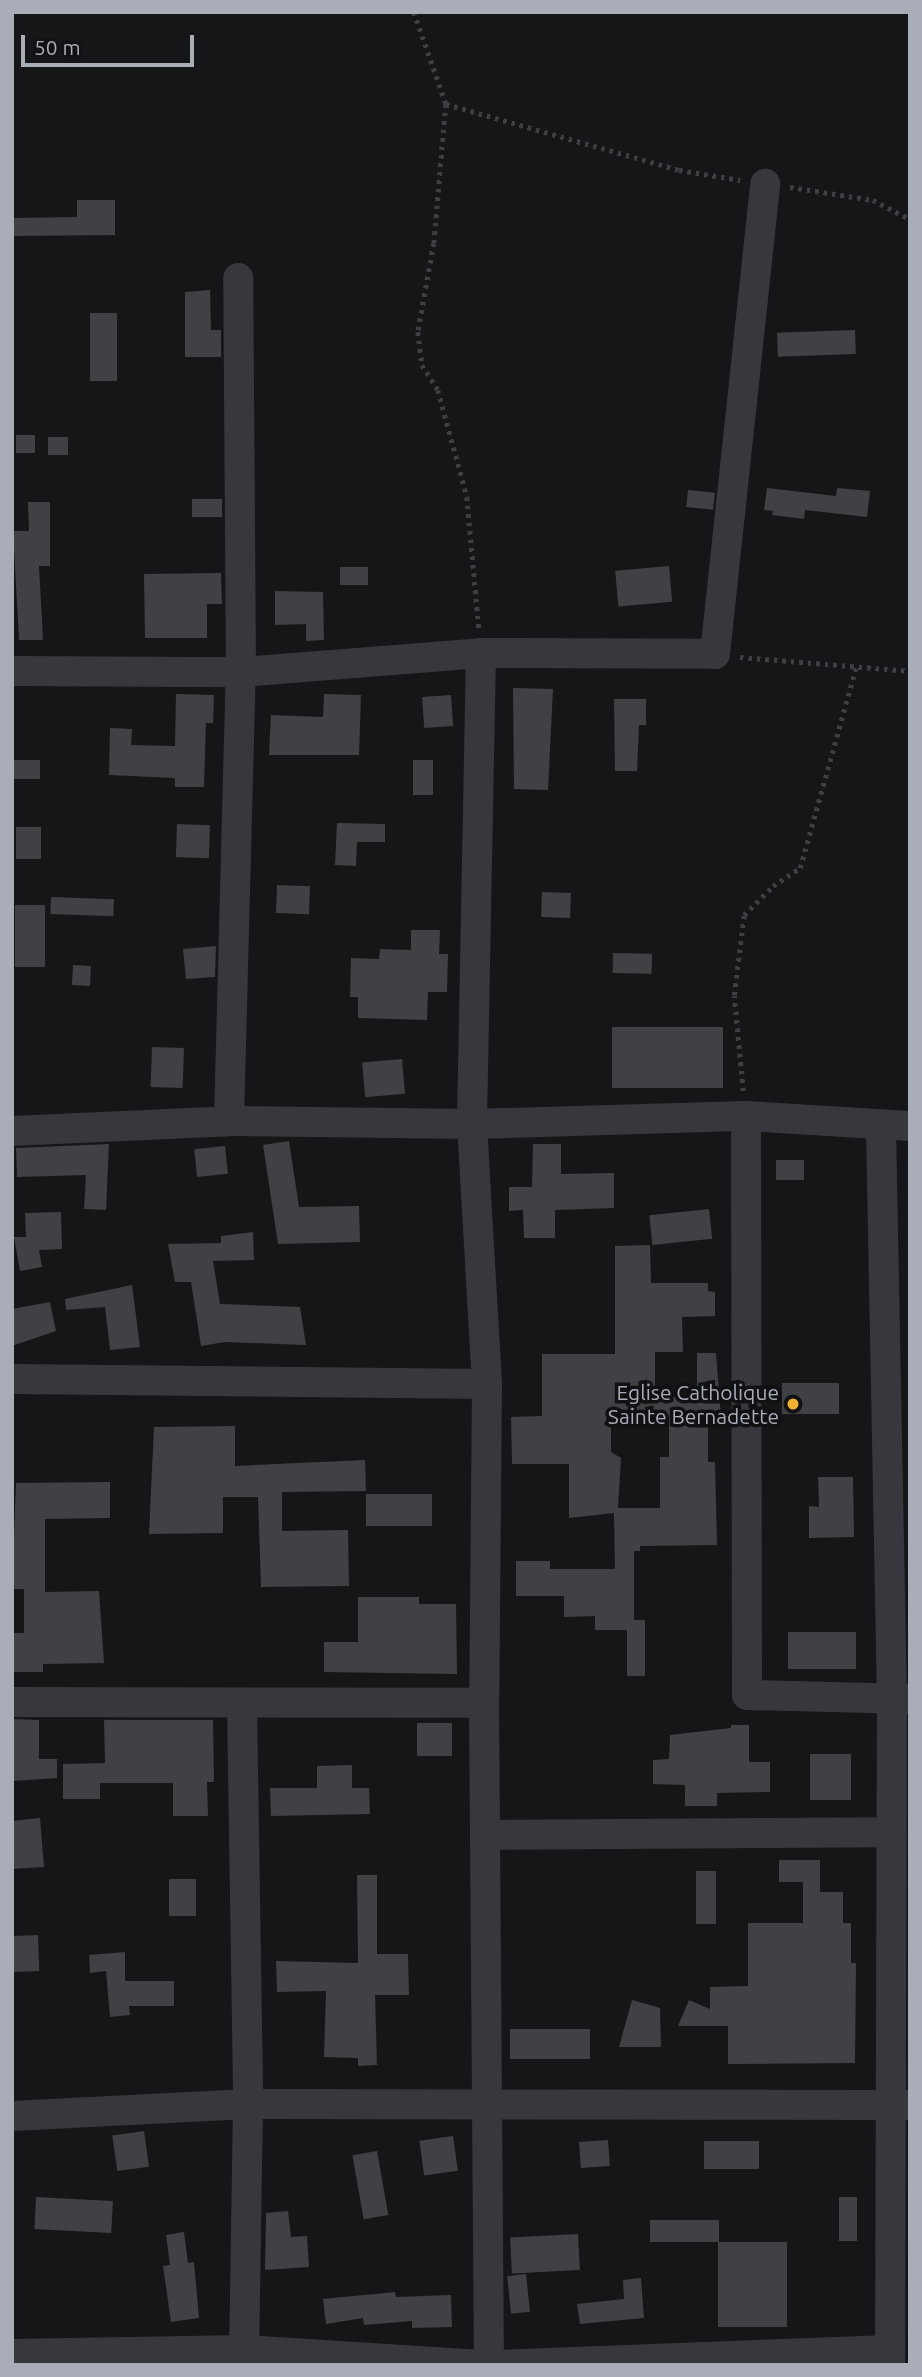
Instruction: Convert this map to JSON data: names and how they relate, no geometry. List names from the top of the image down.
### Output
{
  "places": ["Eglise Catholique Sainte Bernadette"],
  "scale_bar": "50 m"
}
